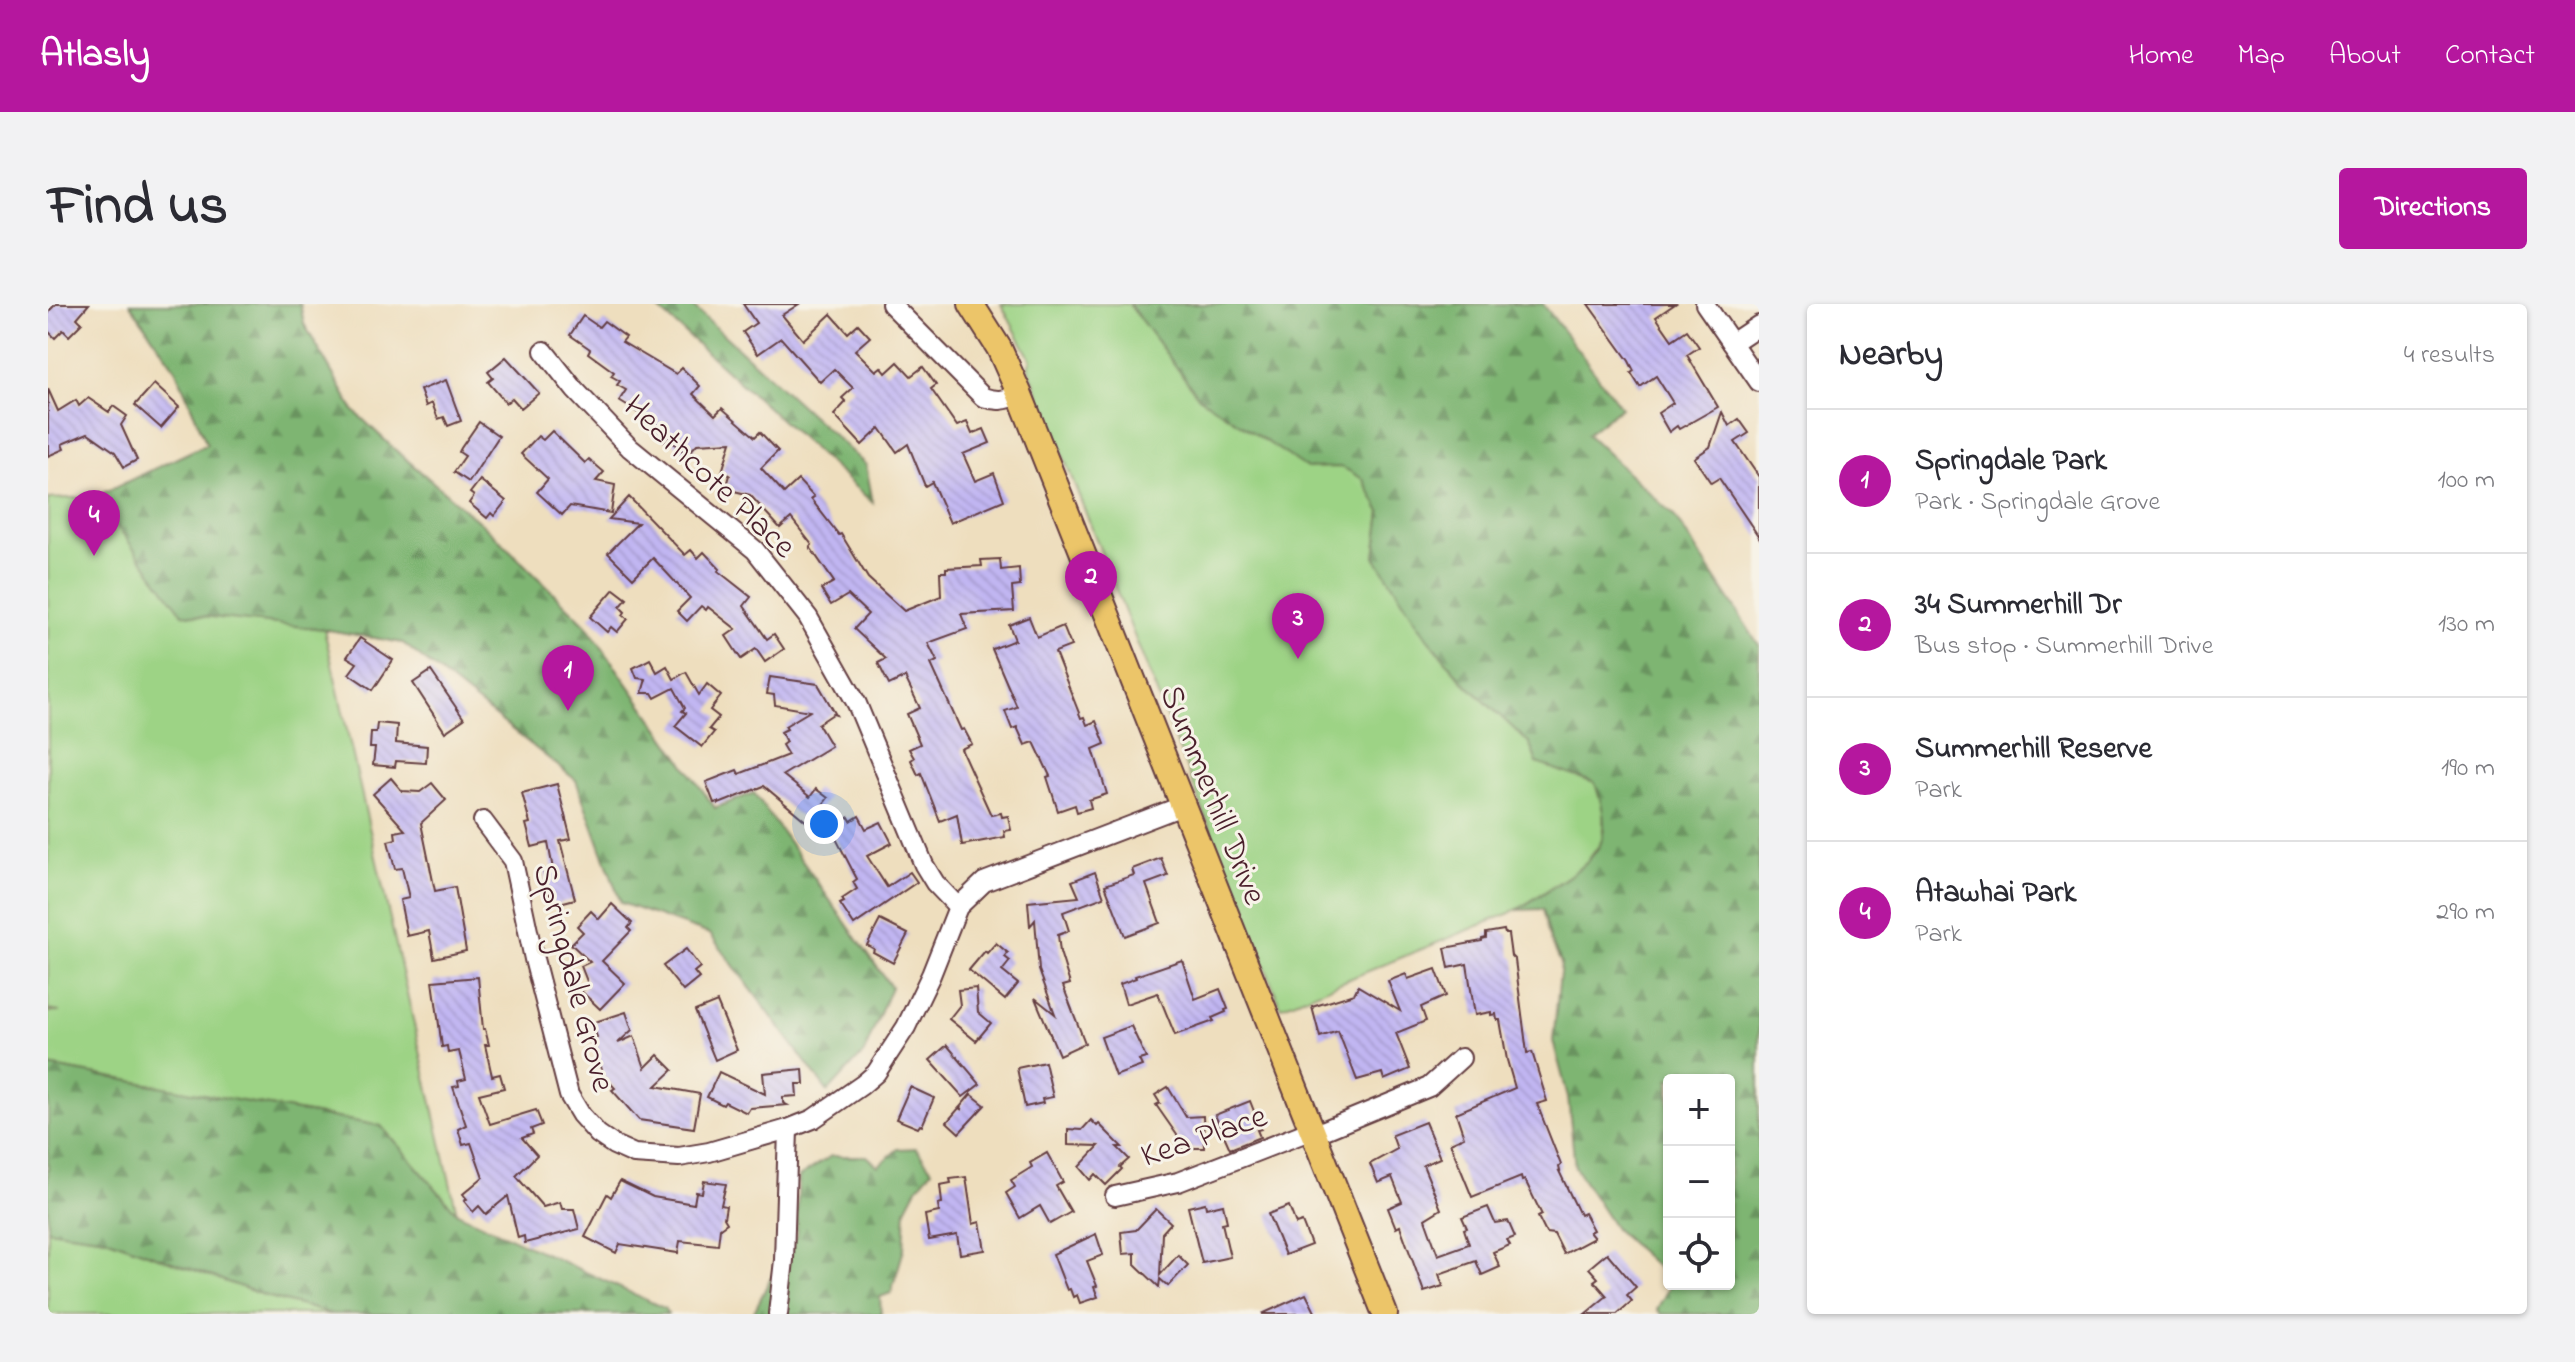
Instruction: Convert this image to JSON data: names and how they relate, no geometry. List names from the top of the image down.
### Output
{
  "streets": {
    "main road": ["Summerhill Drive"],
    "street": ["Heathcote Place", "Springdale Grove", "Kea Place"]
  },
  "crossings": [
    ["Heathcote Place", "Springdale Grove"],
    ["Summerhill Drive", "Springdale Grove"],
    ["Summerhill Drive", "Kea Place"]
  ],
  "page": {
    "header": "Atlasly",
    "nav": [
      "Home",
      "Map",
      "About",
      "Contact"
    ],
    "title": "Find us",
    "buttons": "Directions",
    "heading": ["Nearby", "4 results"],
    "list": [
      {
        "mark": "1",
        "name": "Springdale Park",
        "note": "Park · Springdale Grove",
        "value": "100 m"
      },
      {
        "mark": "2",
        "name": "34 Summerhill Dr",
        "note": "Bus stop · Summerhill Drive",
        "value": "130 m"
      },
      {
        "mark": "3",
        "name": "Summerhill Reserve",
        "note": "Park",
        "value": "190 m"
      },
      {
        "mark": "4",
        "name": "Atawhai Park",
        "note": "Park",
        "value": "290 m"
      }
    ],
    "pins": [
      "4",
      "2",
      "3",
      "1"
    ],
    "map_buttons": ["+", "−"]
  }
}
